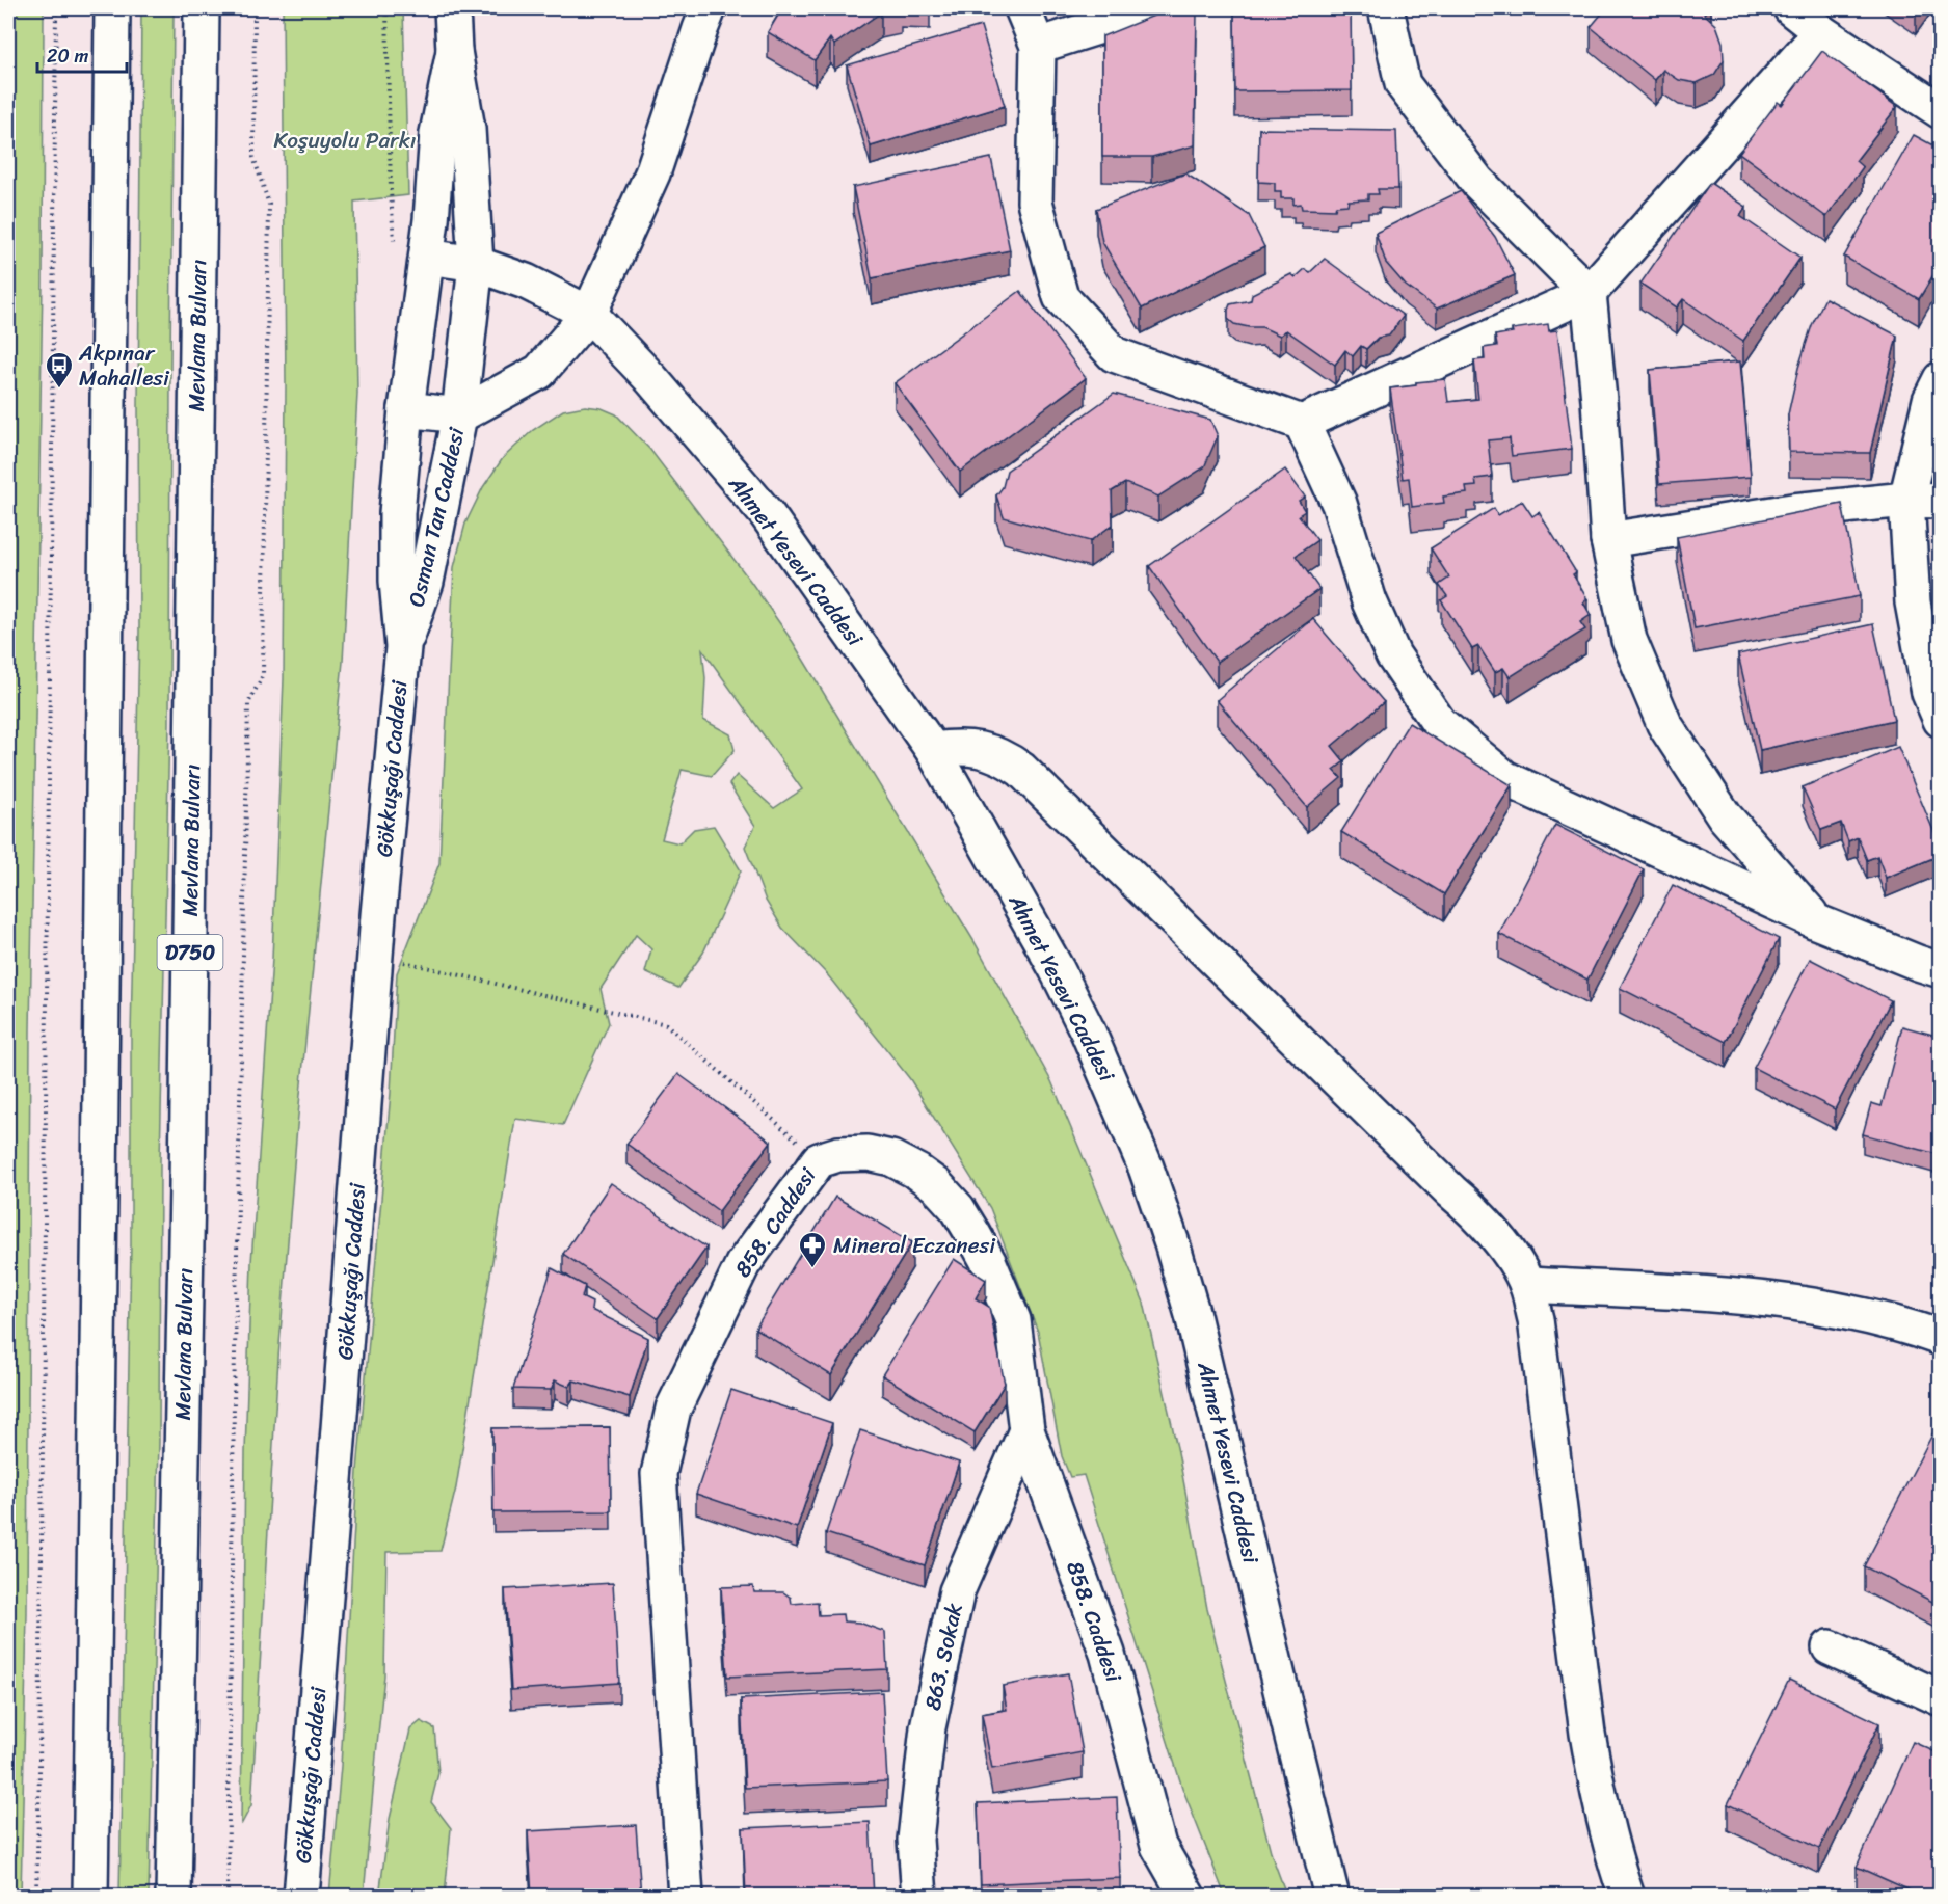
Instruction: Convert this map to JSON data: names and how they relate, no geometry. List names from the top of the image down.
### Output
{
  "streets": {
    "main road": [
      "Mevlana Bulvarı",
      "Osman Tan Caddesi",
      "Ahmet Yesevi Caddesi",
      "Gökkuşağı Caddesi",
      "D750",
      "858. Caddesi",
      "863. Sokak"
    ]
  },
  "crossings": [
    ["Osman Tan Caddesi", "Ahmet Yesevi Caddesi"],
    ["Osman Tan Caddesi", "Gökkuşağı Caddesi"],
    ["858. Caddesi", "863. Sokak"]
  ],
  "parks": ["Koşuyolu Parkı"],
  "places": {
    "bus stop": ["Akpınar Mahallesi"],
    "pharmacy": ["Mineral Eczanesi"]
  },
  "scale_bar": "20 m"
}
